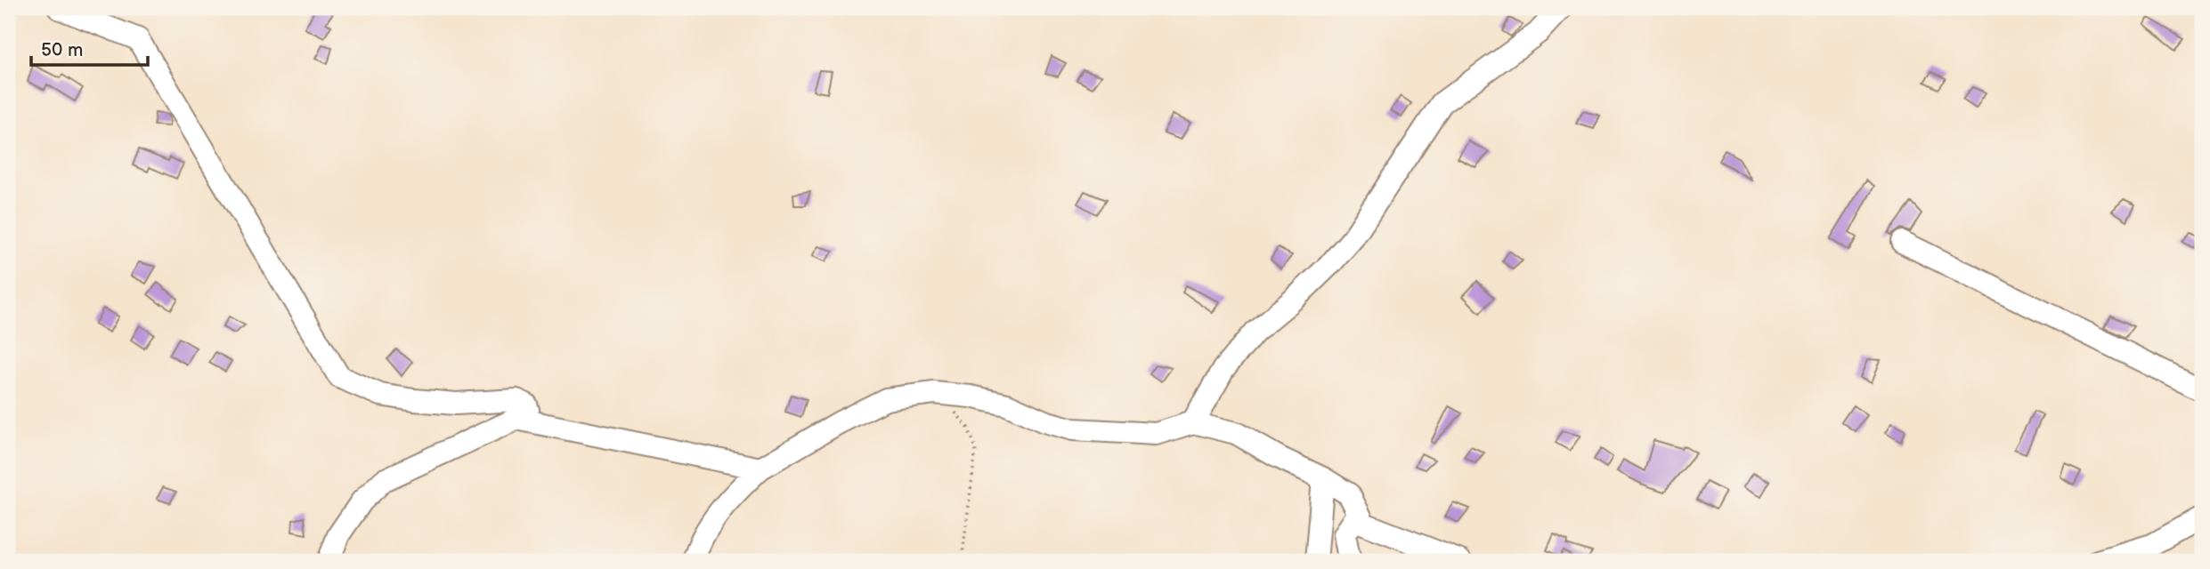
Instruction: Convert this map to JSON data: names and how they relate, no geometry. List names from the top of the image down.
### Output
{
  "scale_bar": "50 m"
}
